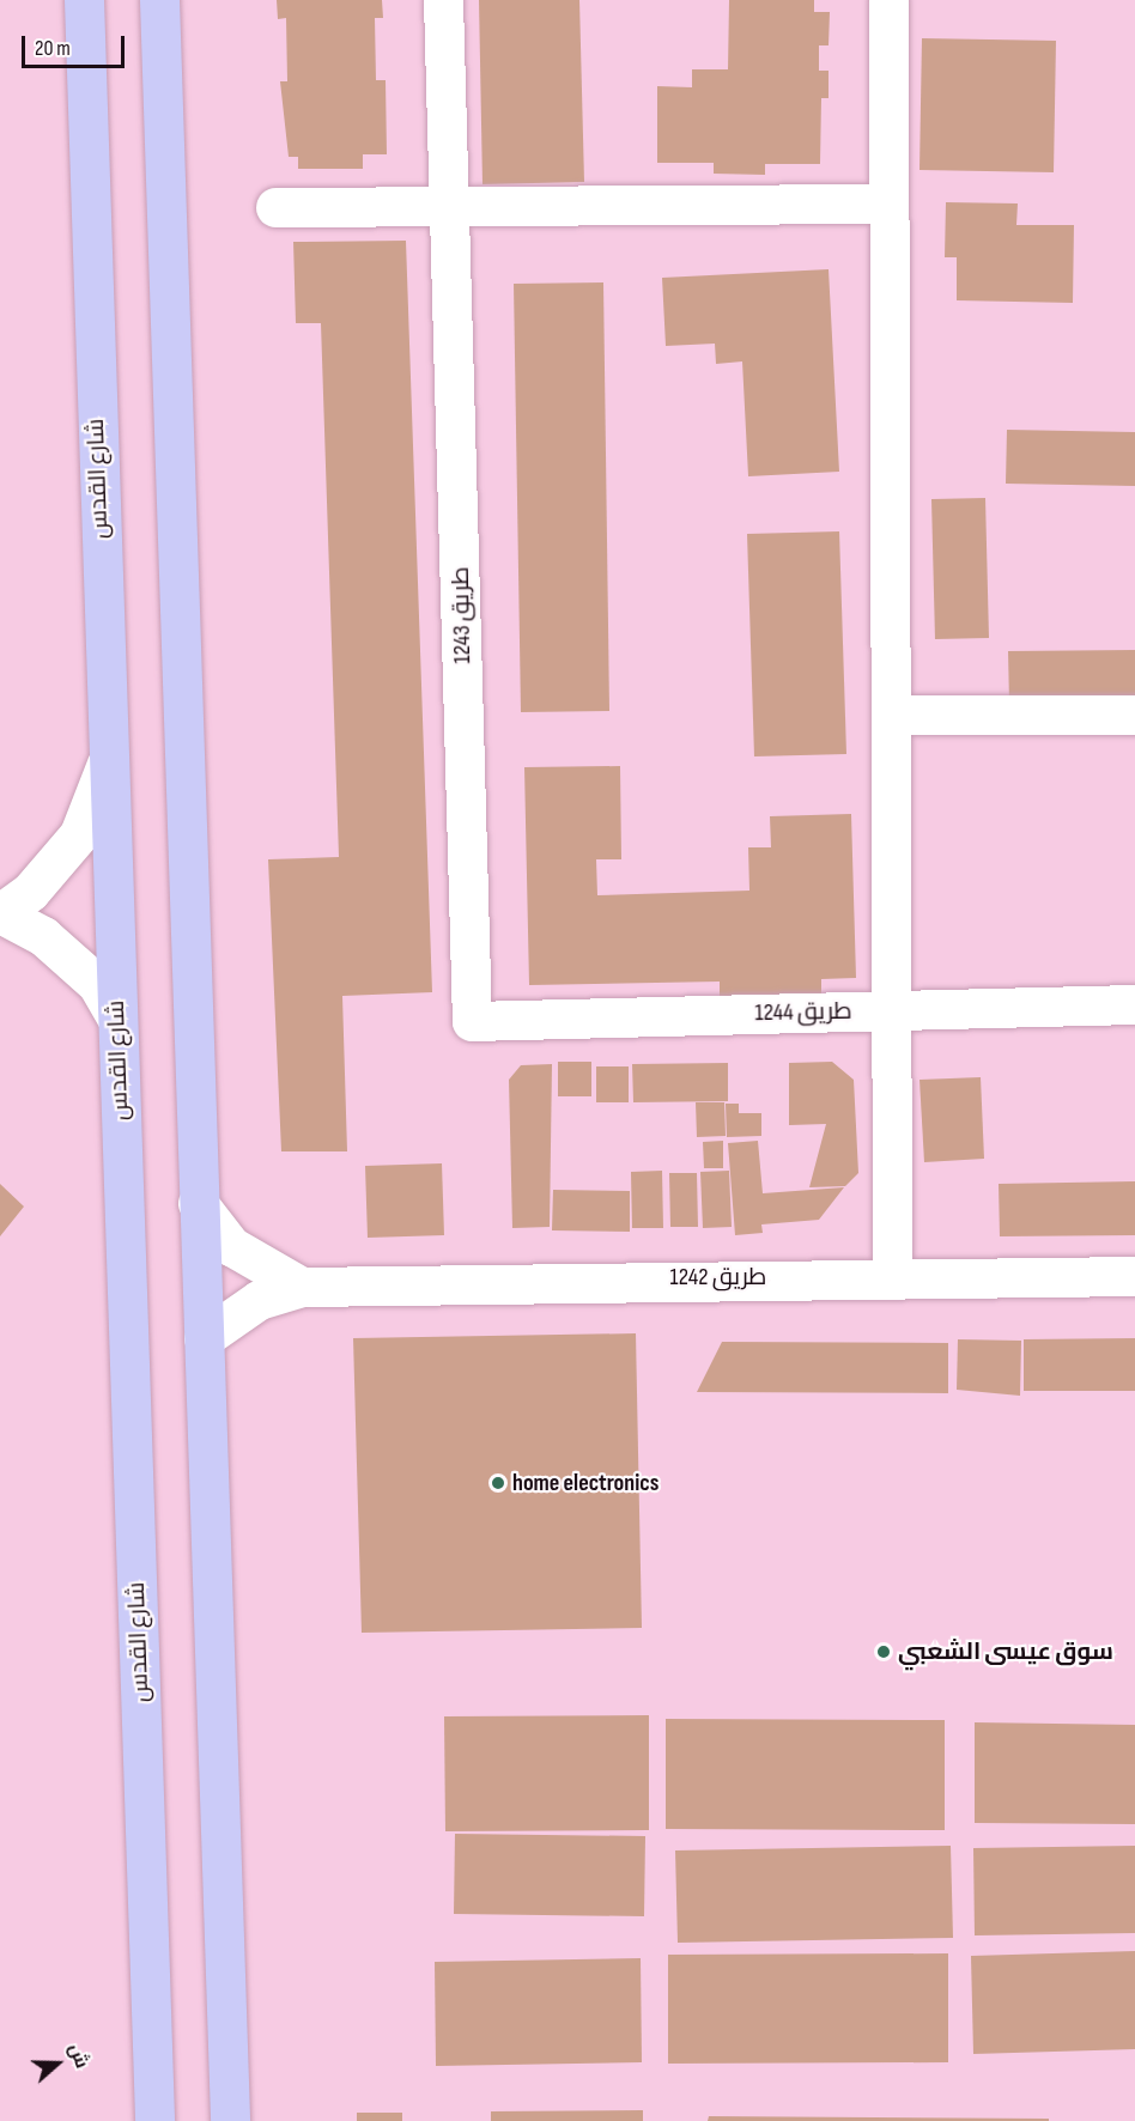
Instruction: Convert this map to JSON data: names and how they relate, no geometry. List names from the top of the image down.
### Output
{
  "streets": {
    "main road": ["شارع القدس"],
    "street": ["طريق 1243", "طريق 1244", "طريق 1242"]
  },
  "crossings": [
    ["طريق 1243", "طريق 1244"]
  ],
  "places": ["home electronics", "سوق عيسى الشعبي"],
  "scale_bar": "20 m",
  "north": "right"
}
